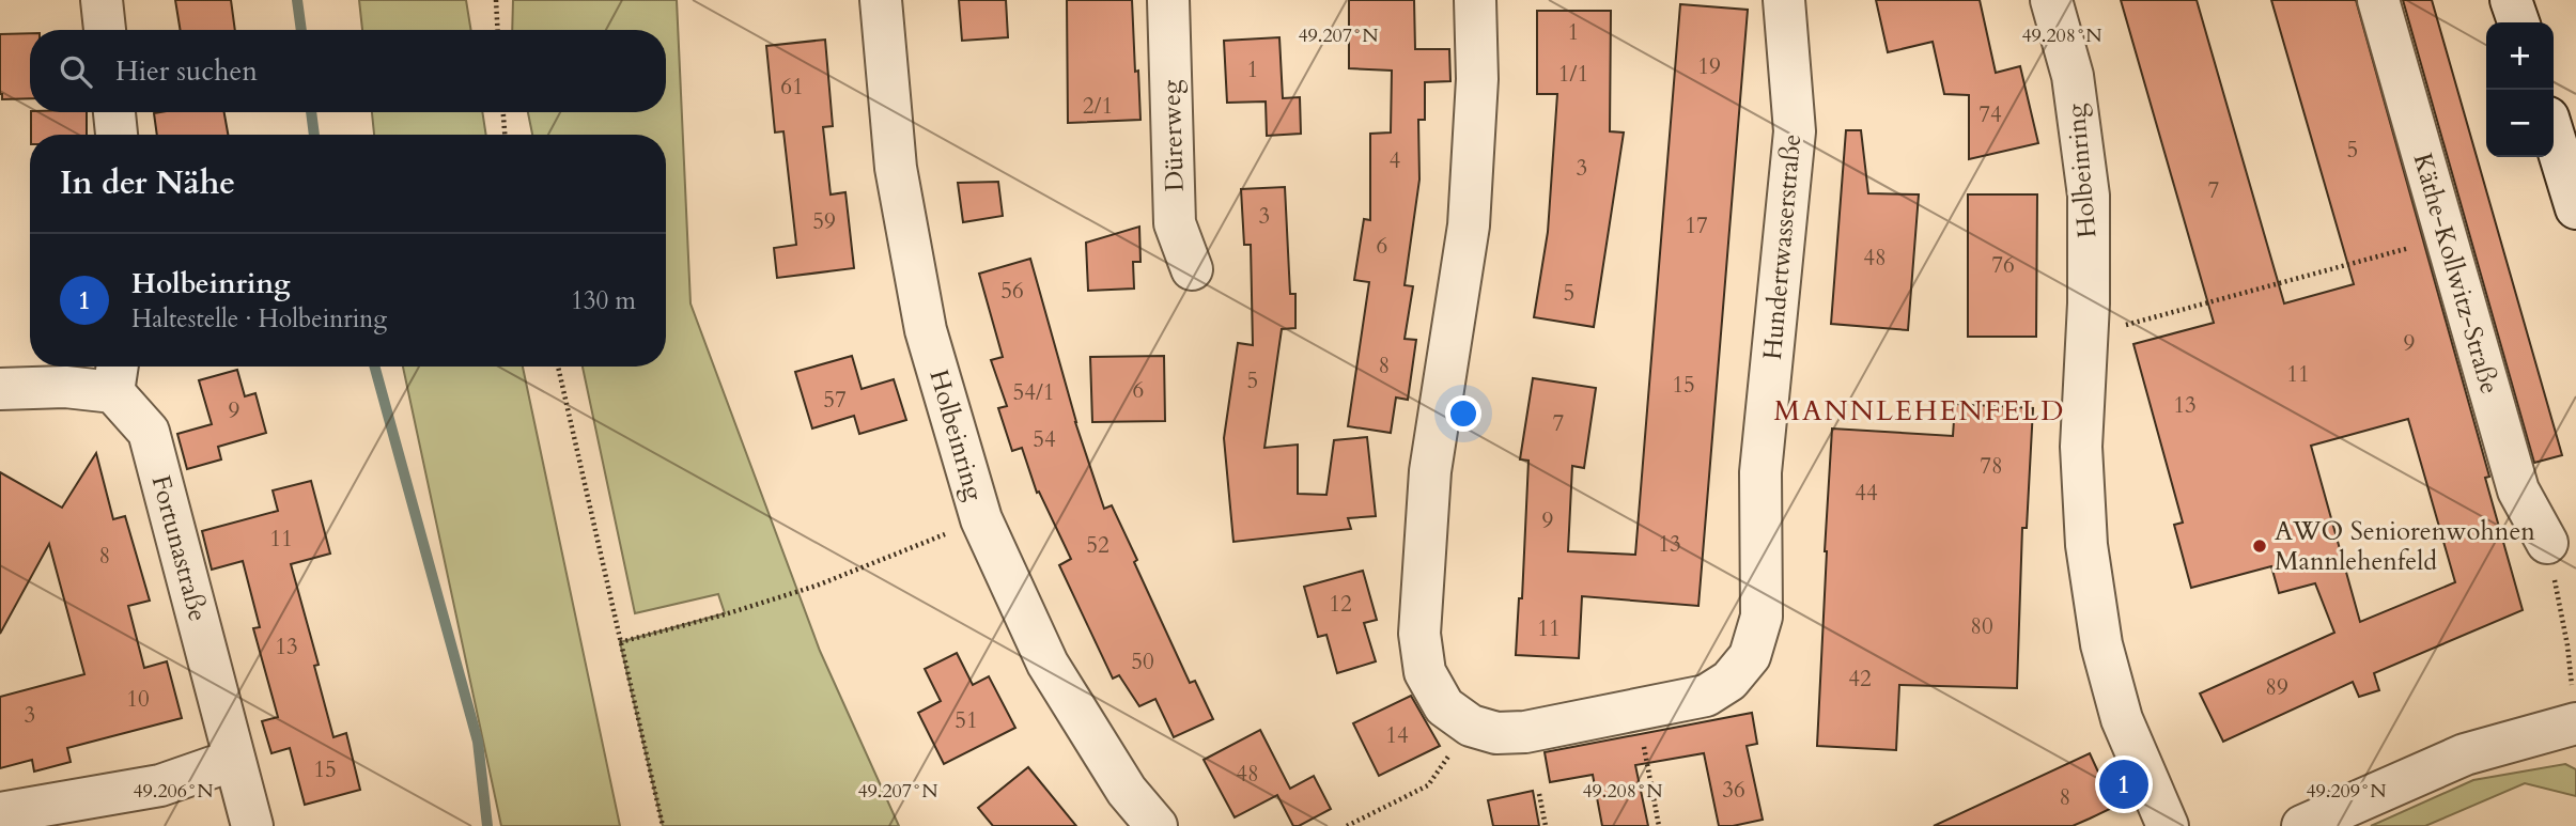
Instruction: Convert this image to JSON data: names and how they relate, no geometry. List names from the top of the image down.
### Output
{
  "streets": {
    "street": [
      "Dürerweg",
      "Holbeinring",
      "Hundertwasserstraße",
      "Käthe-Kollwitz-Straße",
      "Fortunastraße"
    ]
  },
  "districts": ["MANNLEHENFELD"],
  "places": ["AWO Seniorenwohnen Mannlehenfeld"],
  "house_numbers": [
    "1",
    "19",
    "1",
    "1/1",
    "61",
    "2/1",
    "74",
    "5",
    "4",
    "3",
    "7",
    "3",
    "59",
    "17",
    "6",
    "48",
    "76",
    "56",
    "5",
    "9",
    "8",
    "11",
    "5",
    "15",
    "6",
    "54/1",
    "57",
    "13",
    "9",
    "7",
    "54",
    "78",
    "44",
    "9",
    "11",
    "13",
    "52",
    "8",
    "12",
    "80",
    "11",
    "13",
    "50",
    "42",
    "89",
    "10",
    "3",
    "51",
    "14",
    "15",
    "48",
    "36",
    "8"
  ],
  "page": {
    "map_buttons": ["+", "−"],
    "search": "Hier suchen",
    "heading": "In der Nähe",
    "list": [
      {
        "mark": "1",
        "name": "Holbeinring",
        "note": "Haltestelle · Holbeinring",
        "value": "130 m"
      }
    ],
    "pins": "1"
  },
  "coordinates": [
    "49.207°N",
    "49.208°N",
    "49.206°N",
    "49.209°N"
  ]
}
